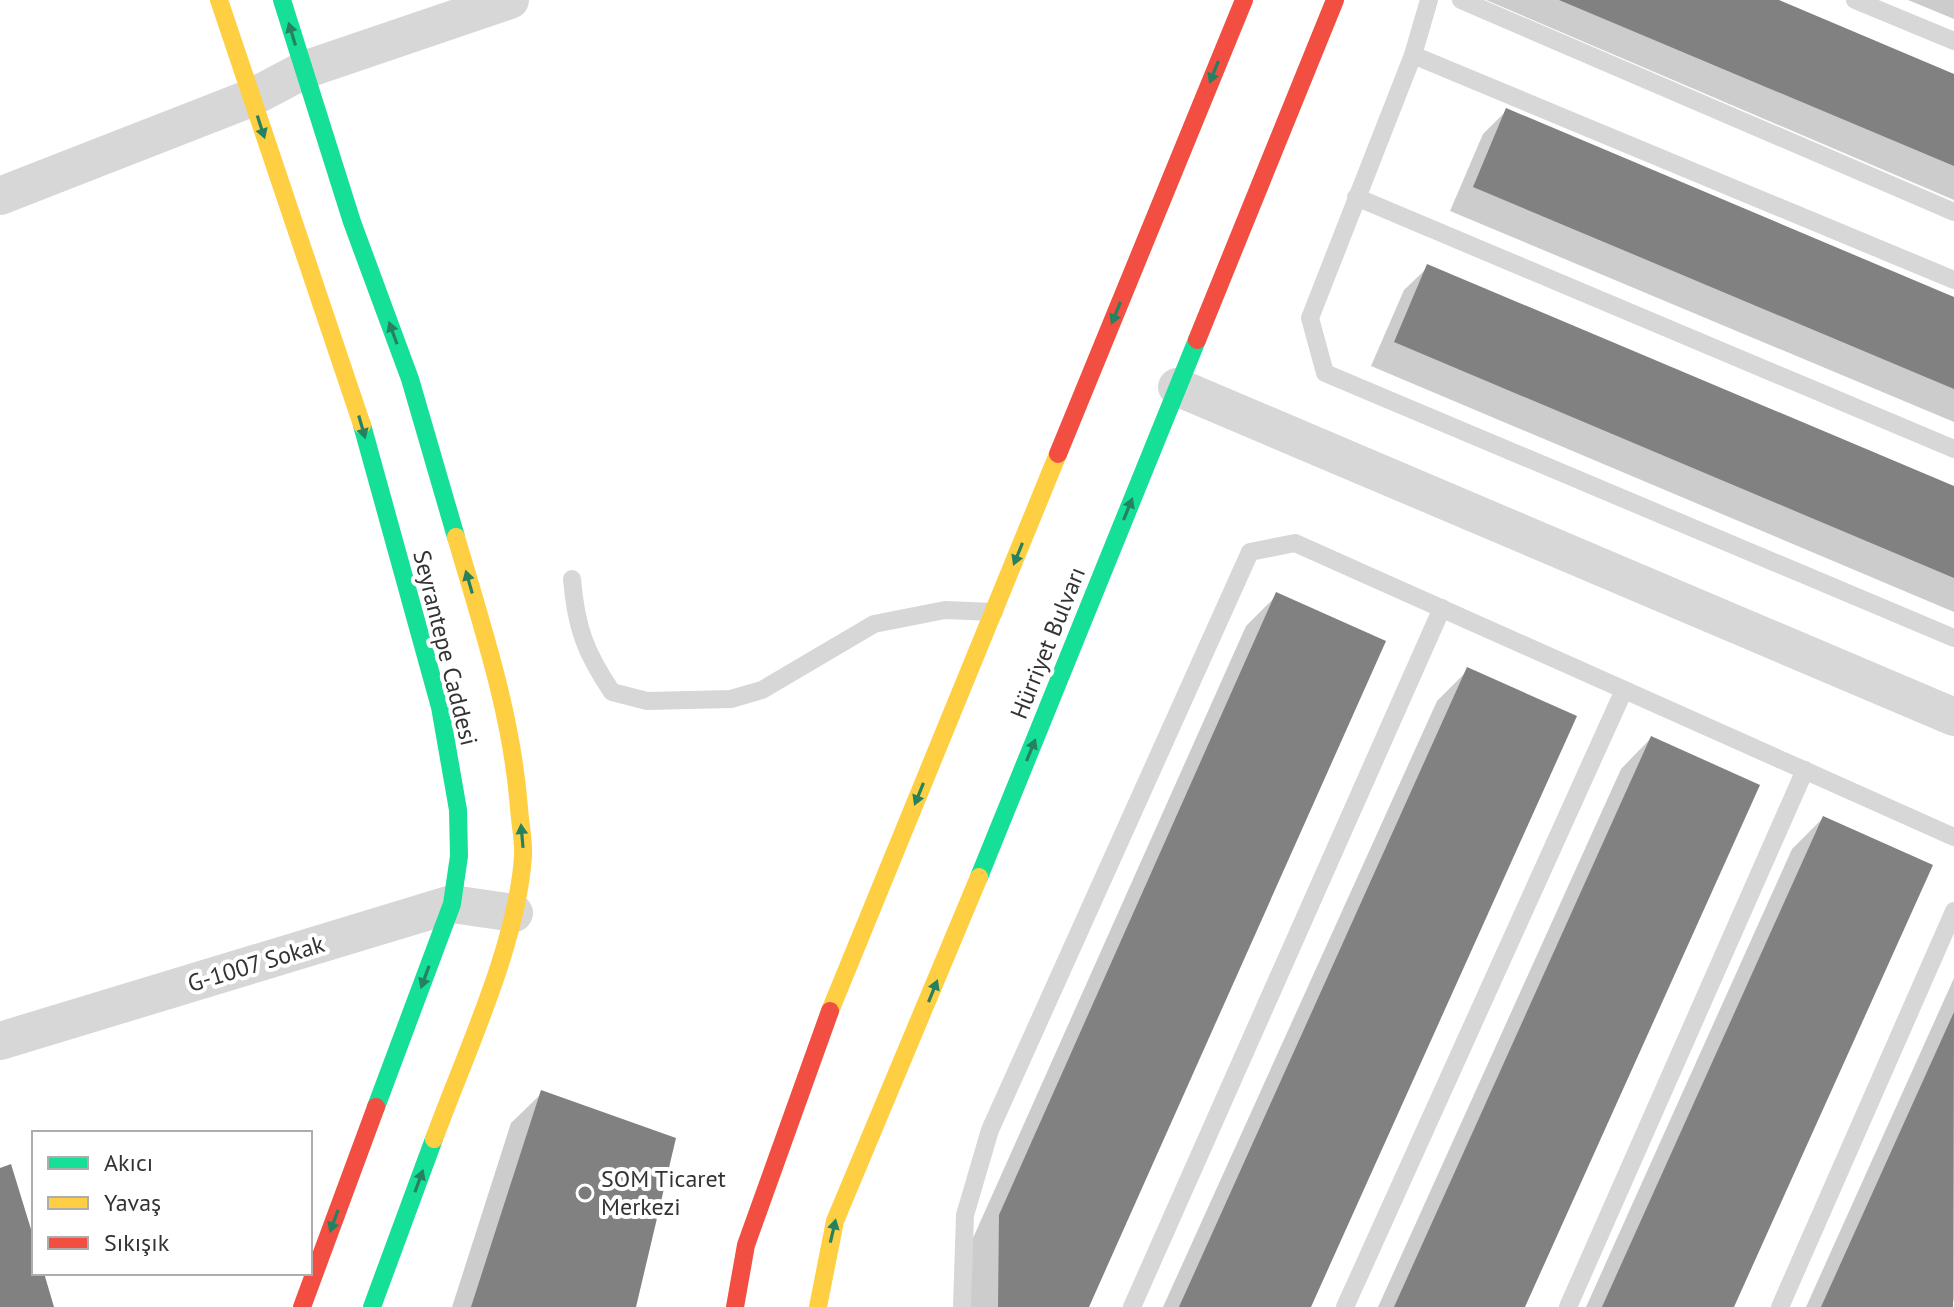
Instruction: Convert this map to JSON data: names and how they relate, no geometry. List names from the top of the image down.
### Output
{
  "streets": {
    "main road": ["Hürriyet Bulvarı", "Seyrantepe Caddesi"],
    "street": ["G-1007 Sokak"]
  },
  "crossings": [
    ["Seyrantepe Caddesi", "G-1007 Sokak"]
  ],
  "places": ["SOM Ticaret Merkezi"],
  "legend": ["Akıcı", "Yavaş", "Sıkışık"]
}
